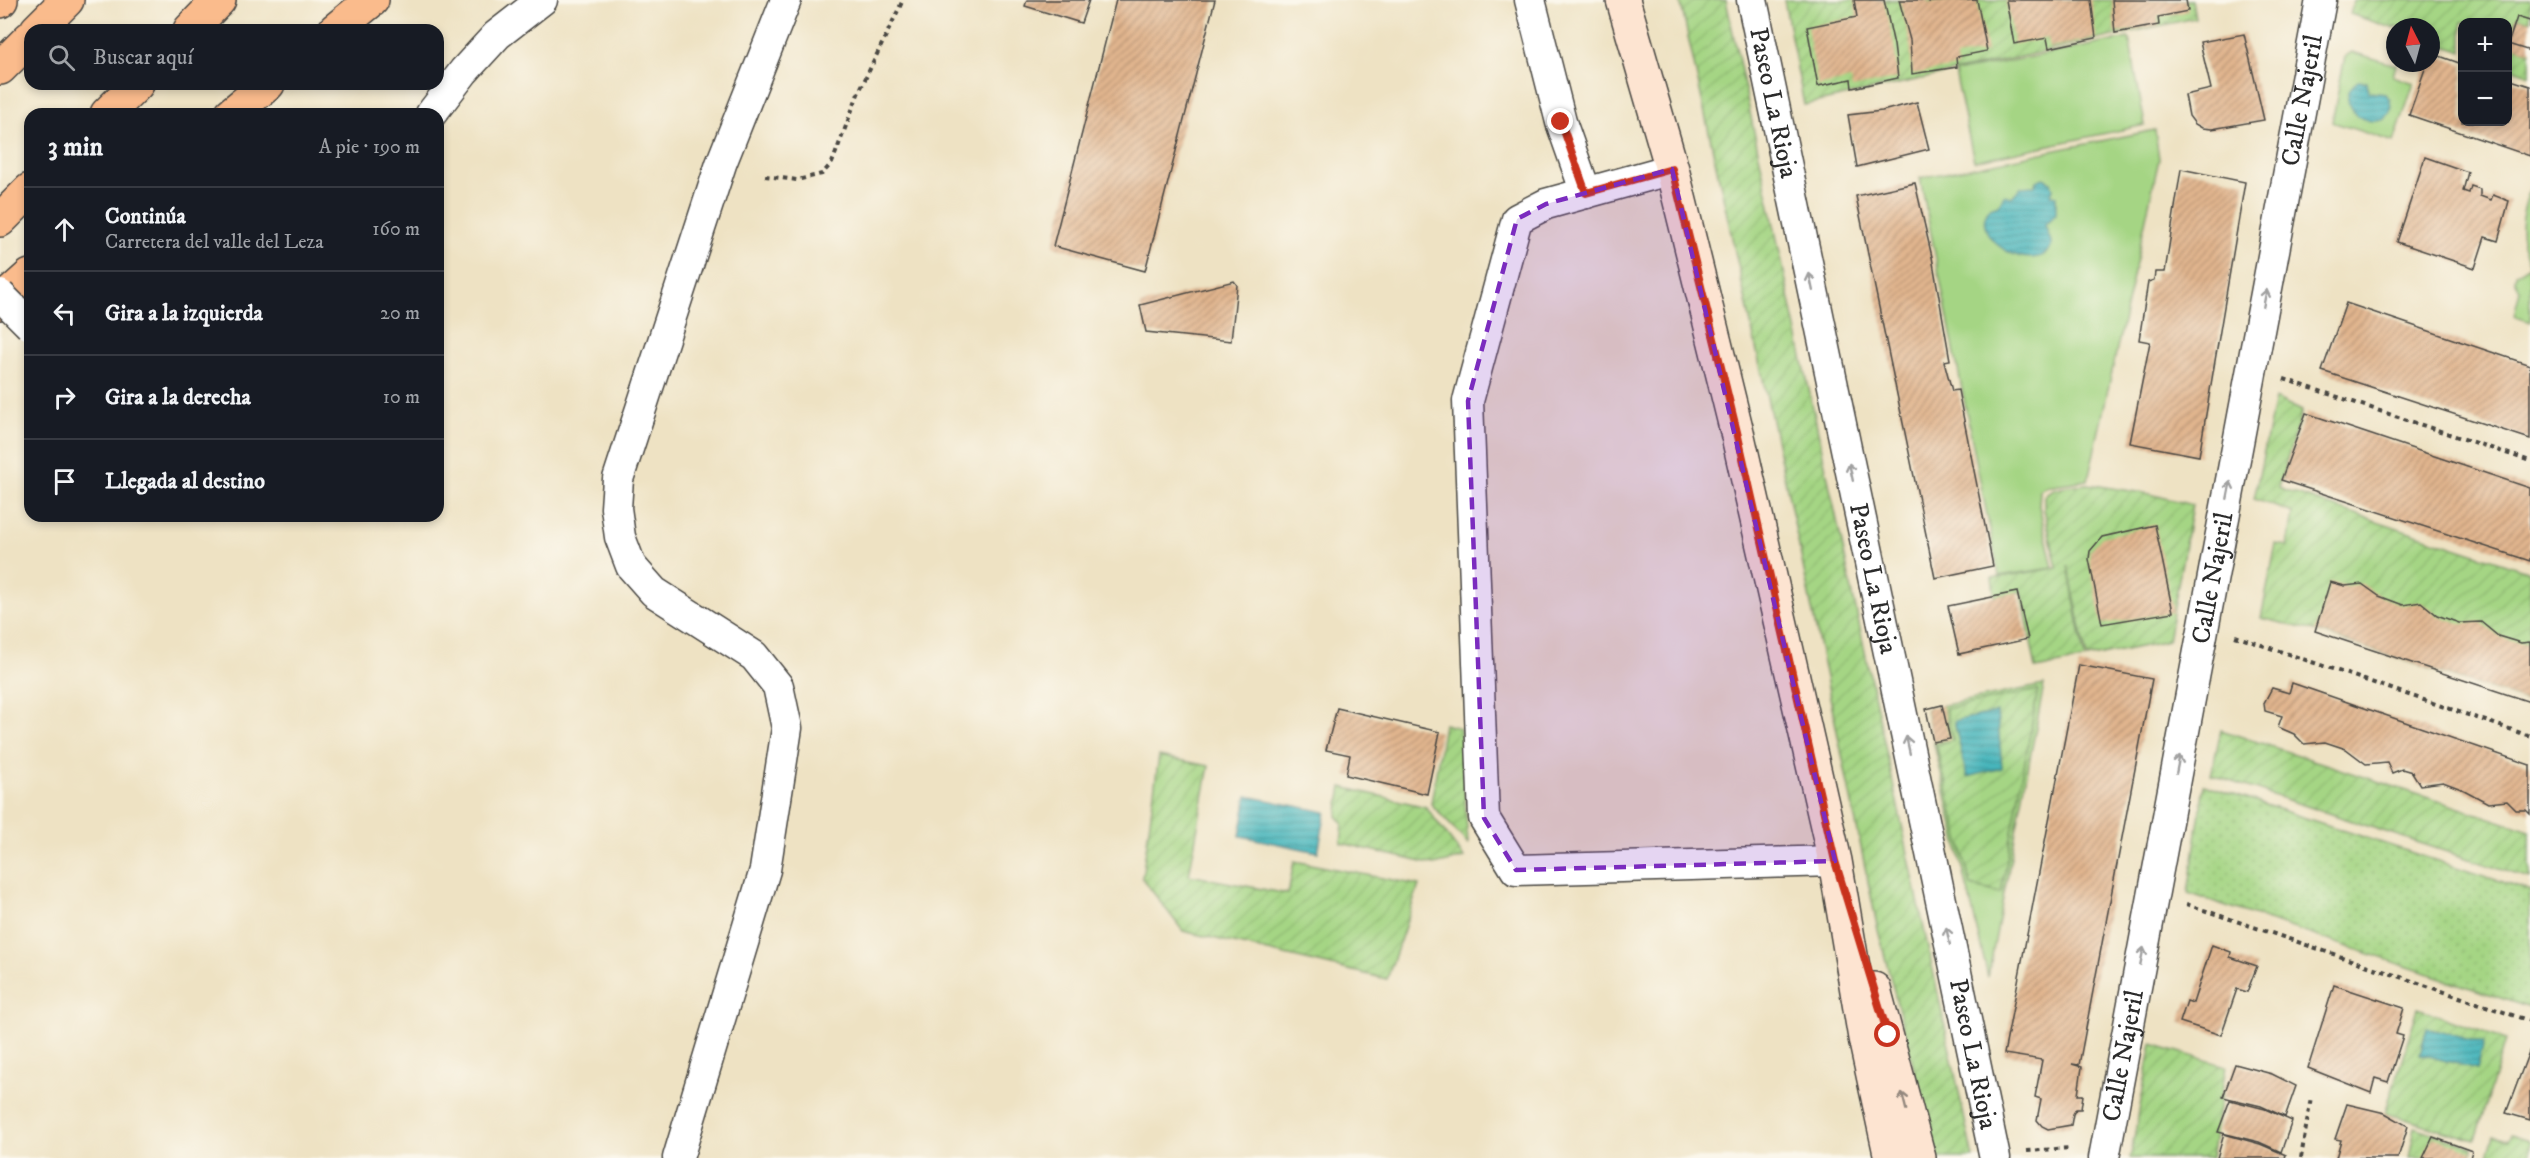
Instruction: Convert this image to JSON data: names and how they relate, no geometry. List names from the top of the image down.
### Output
{
  "streets": {
    "street": ["Calle Najeril", "Paseo La Rioja"]
  },
  "one_way": ["Calle Najeril", "Paseo La Rioja"],
  "north": "top",
  "page": {
    "map_buttons": ["+", "−"],
    "search": "Buscar aquí",
    "heading": ["3 min", "A pie · 190 m"],
    "list": [
      ["Continúa", "Carretera del valle del Leza", "160 m"],
      ["Gira a la izquierda", "20 m"],
      ["Gira a la derecha", "10 m"],
      "Llegada al destino"
    ]
  }
}
